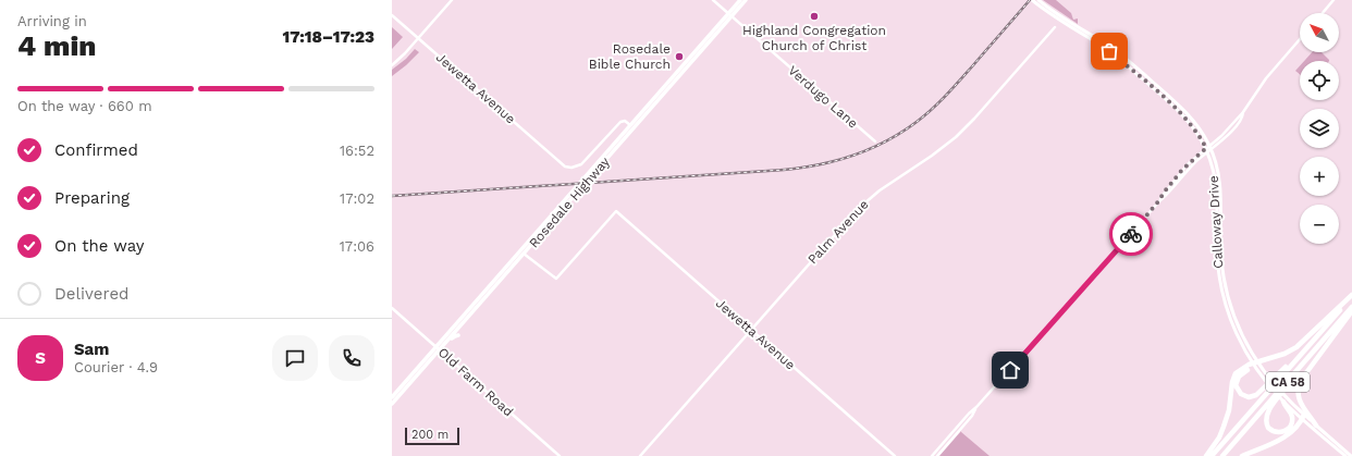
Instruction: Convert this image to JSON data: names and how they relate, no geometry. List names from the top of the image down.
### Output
{
  "streets": {
    "highway": ["CA 58"],
    "main road": ["Rosedale Highway", "Calloway Drive"],
    "street": [
      "Jewetta Avenue",
      "Verdugo Lane",
      "Palm Avenue",
      "Old Farm Road"
    ]
  },
  "crossings": [
    ["Jewetta Avenue", "Rosedale Highway"],
    ["Jewetta Avenue", "Palm Avenue"],
    ["Verdugo Lane", "Rosedale Highway"],
    ["Rosedale Highway", "Old Farm Road"]
  ],
  "places": ["Highland Congregation Church of Christ", "Rosedale Bible Church"],
  "scale_bar": "200 m",
  "north": "top left",
  "page": {
    "heading": ["4 min", "Arriving in", "17:18–17:23"],
    "panel": ["Sam", "Courier · 4.9"],
    "map_buttons": ["+", "−"],
    "bar": "On the way · 660 m",
    "list": [
      ["Confirmed", "16:52"],
      ["Preparing", "17:02"],
      ["On the way", "17:06"],
      "Delivered"
    ],
    "round": "S",
    "scale": "200 m"
  }
}
